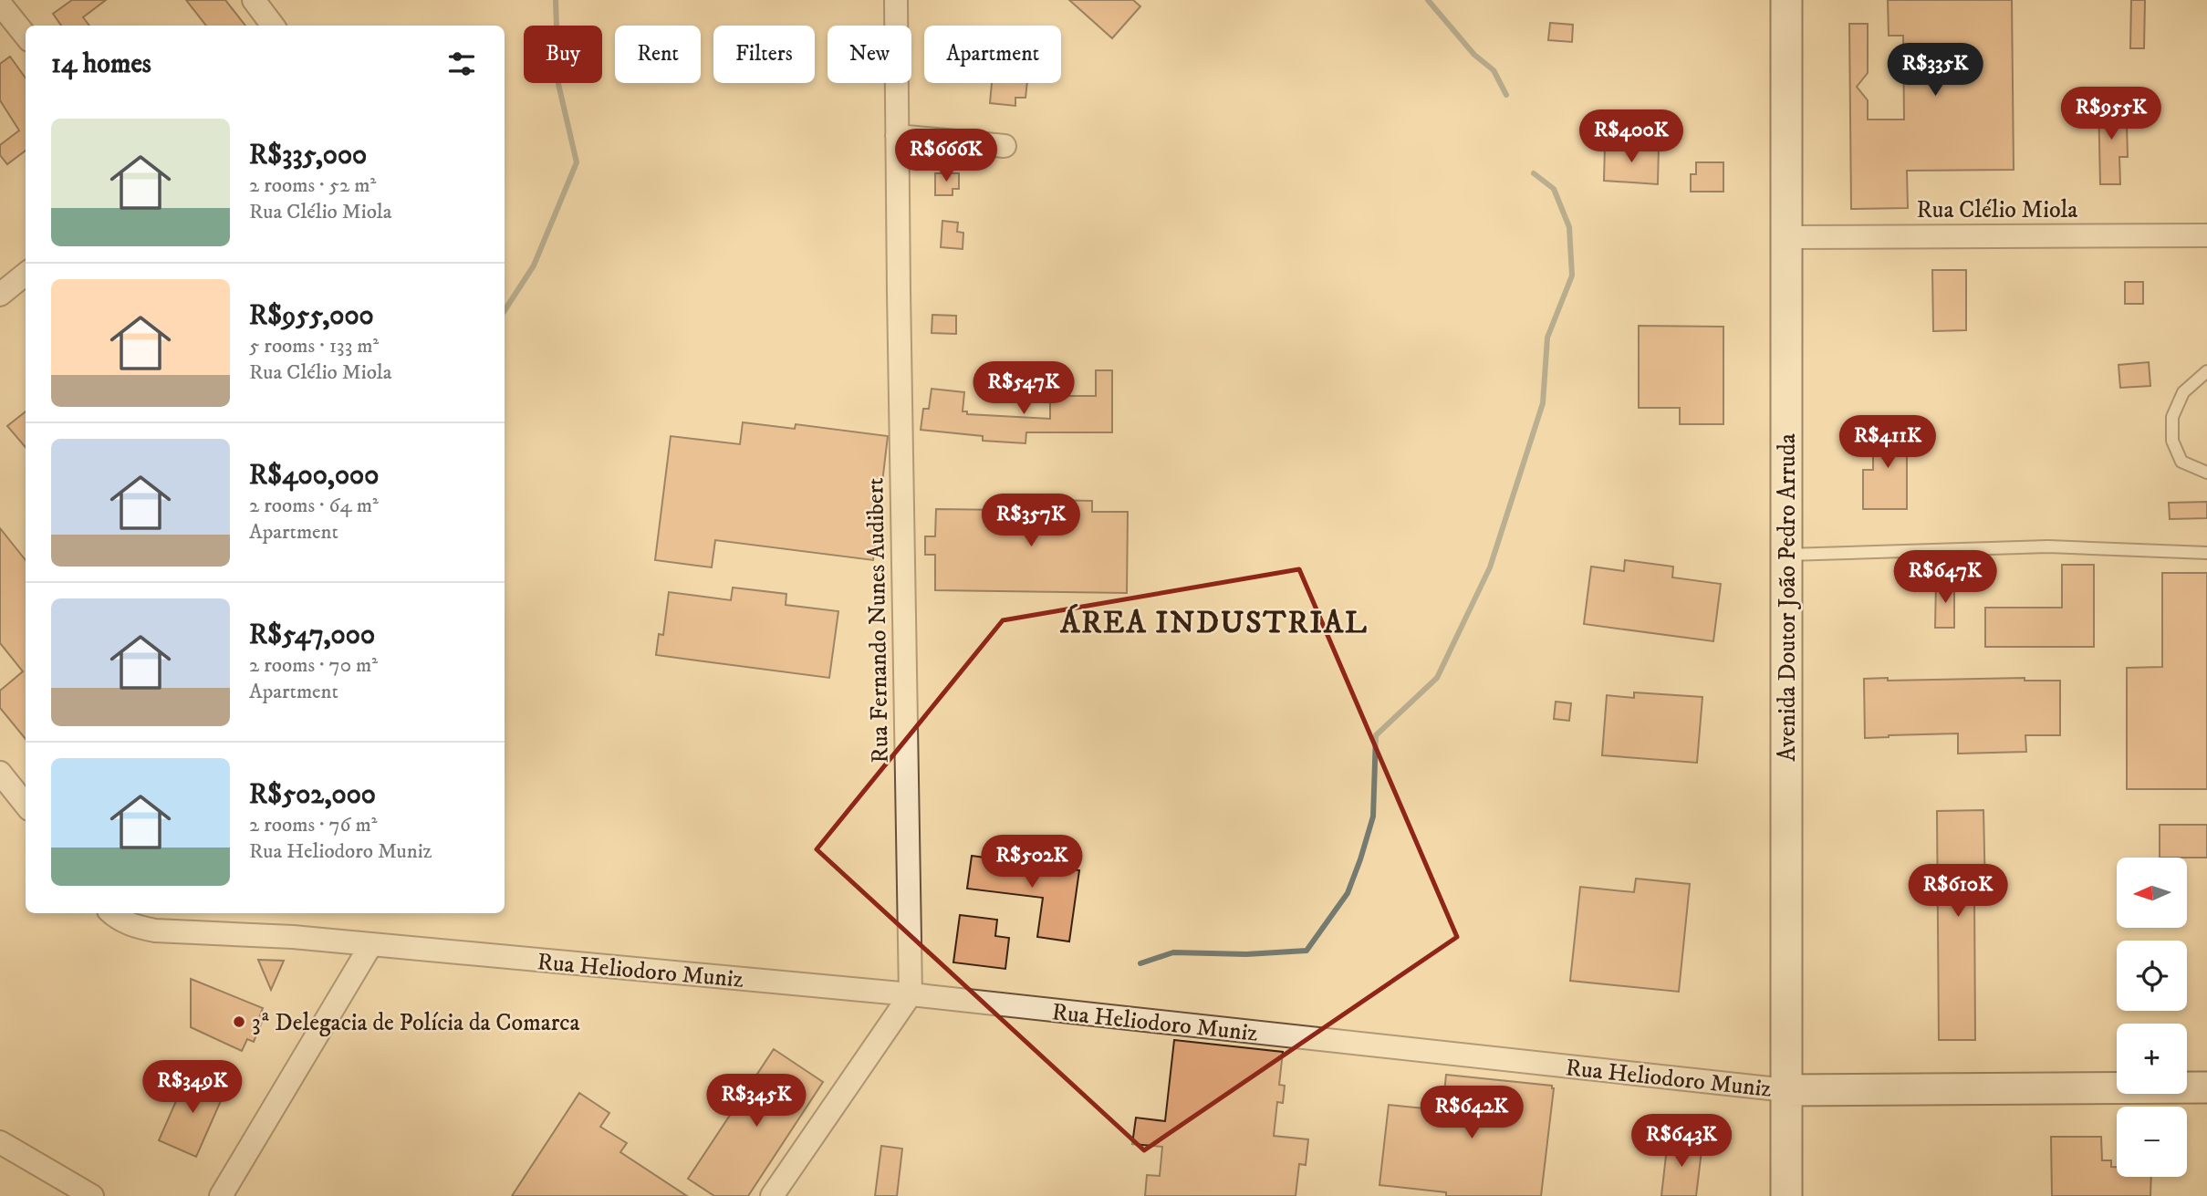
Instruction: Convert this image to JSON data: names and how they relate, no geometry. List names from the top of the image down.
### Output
{
  "streets": {
    "main road": ["Avenida Doutor João Pedro Arruda", "Rua Heliodoro Muniz"],
    "street": ["Rua Clélio Miola", "Rua Fernando Nunes Audibert"]
  },
  "crossings": [
    ["Rua Clélio Miola", "Avenida Doutor João Pedro Arruda"],
    ["Avenida Doutor João Pedro Arruda", "Rua Heliodoro Muniz"],
    ["Rua Fernando Nunes Audibert", "Rua Heliodoro Muniz"]
  ],
  "districts": ["ÁREA INDUSTRIAL"],
  "places": ["3ª Delegacia de Polícia da Comarca"],
  "north": "left",
  "page": {
    "chip": [
      "Buy",
      "Rent",
      "Filters",
      "New",
      "Apartment"
    ],
    "heading": "14 homes",
    "price": [
      "R$335K",
      "R$955K",
      "R$400K",
      "R$666K",
      "R$547K",
      "R$411K",
      "R$357K",
      "R$647K",
      "R$502K",
      "R$610K",
      "R$349K",
      "R$345K",
      "R$642K",
      "R$643K"
    ],
    "list": [
      {
        "name": "R$335,000",
        "note": "2 rooms · 52 m² · Rua Clélio Miola"
      },
      {
        "name": "R$955,000",
        "note": "5 rooms · 133 m² · Rua Clélio Miola"
      },
      {
        "name": "R$400,000",
        "note": "2 rooms · 64 m² · Apartment"
      },
      {
        "name": "R$547,000",
        "note": "2 rooms · 70 m² · Apartment"
      },
      {
        "name": "R$502,000",
        "note": "2 rooms · 76 m² · Rua Heliodoro Muniz"
      }
    ],
    "map_buttons": ["+", "−"]
  }
}
